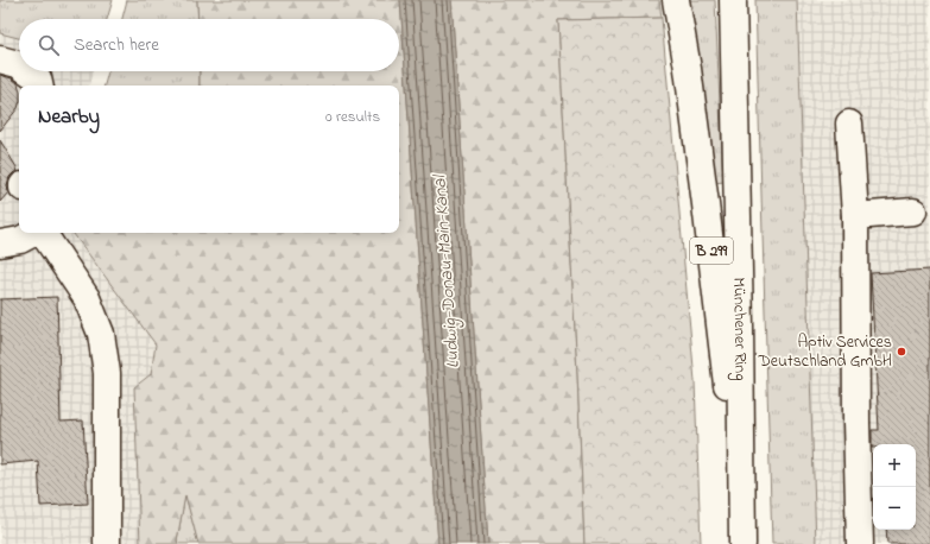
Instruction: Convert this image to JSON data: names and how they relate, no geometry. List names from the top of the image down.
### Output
{
  "streets": {
    "main road": ["B 299", "Münchener Ring"]
  },
  "crossings": [
    ["B 299", "Münchener Ring"]
  ],
  "water": ["Ludwig-Donau-Main-Kanal"],
  "places": ["Aptiv Services Deutschland GmbH"],
  "page": {
    "search": "Search here",
    "heading": ["Nearby", "0 results"],
    "map_buttons": ["+", "−"]
  }
}
